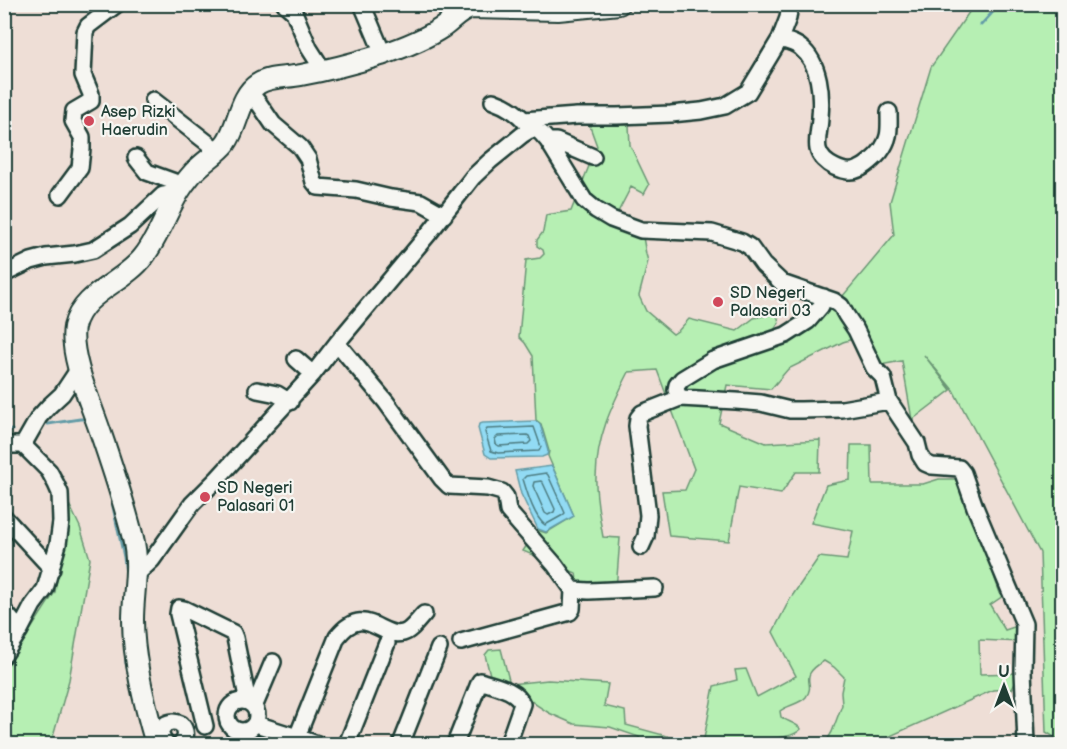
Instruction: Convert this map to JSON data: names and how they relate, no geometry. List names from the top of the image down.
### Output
{
  "places": ["Asep Rizki Haerudin", "SD Negeri Palasari 03", "SD Negeri Palasari 01"],
  "north": "top"
}
